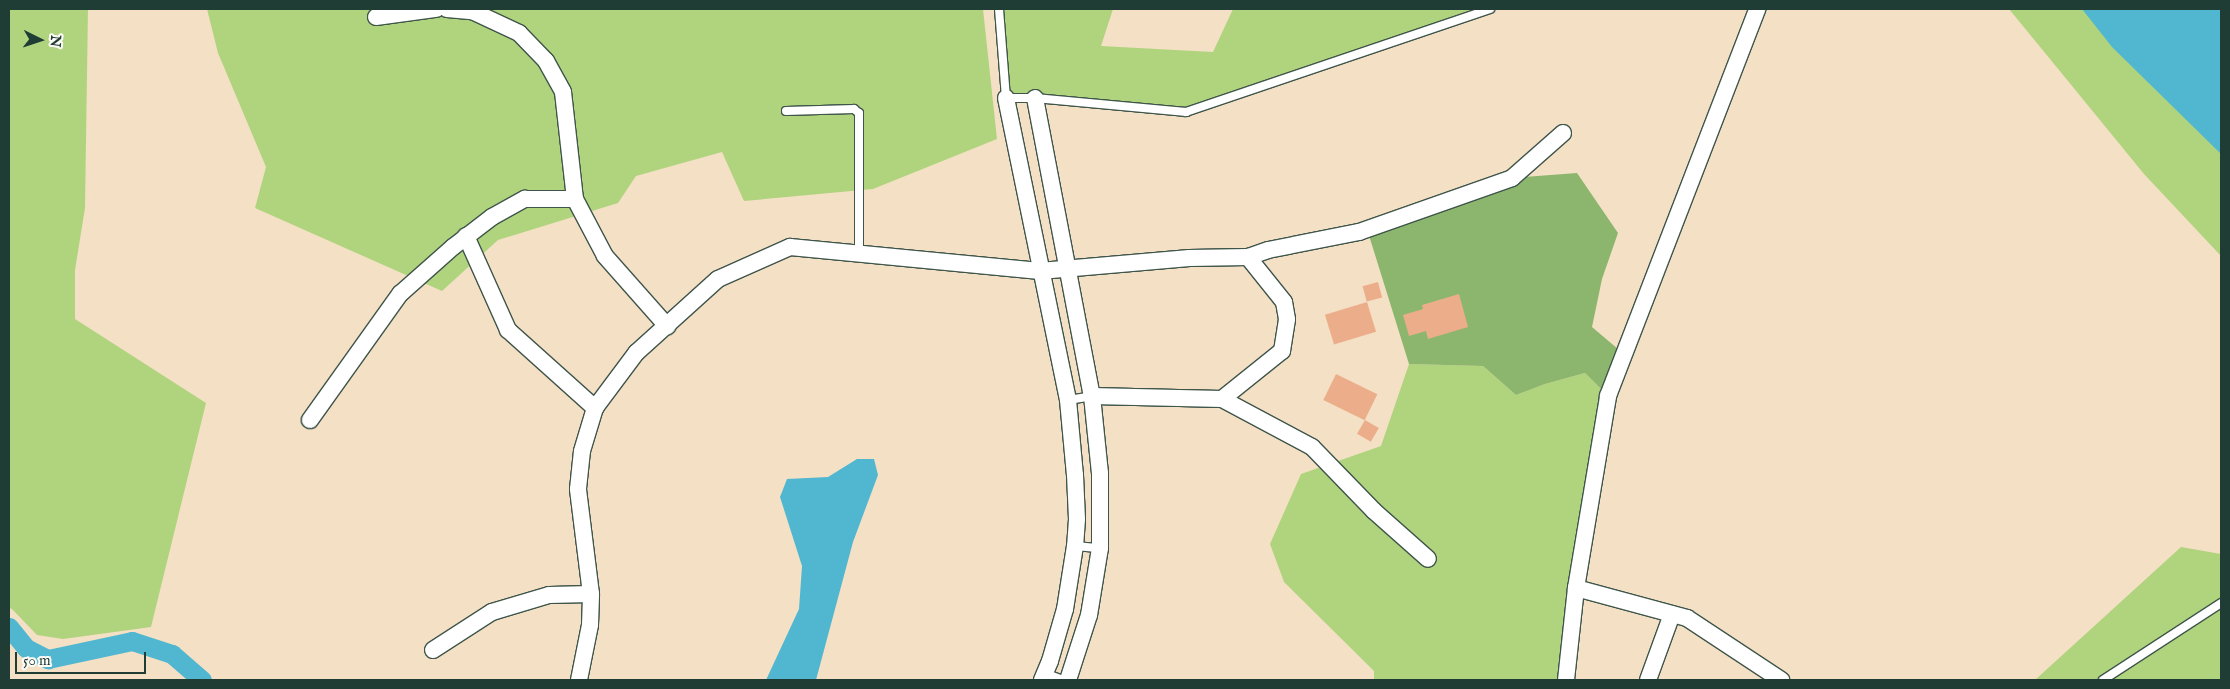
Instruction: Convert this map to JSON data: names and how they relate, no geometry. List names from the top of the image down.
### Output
{
  "scale_bar": "50 m",
  "north": "right"
}
